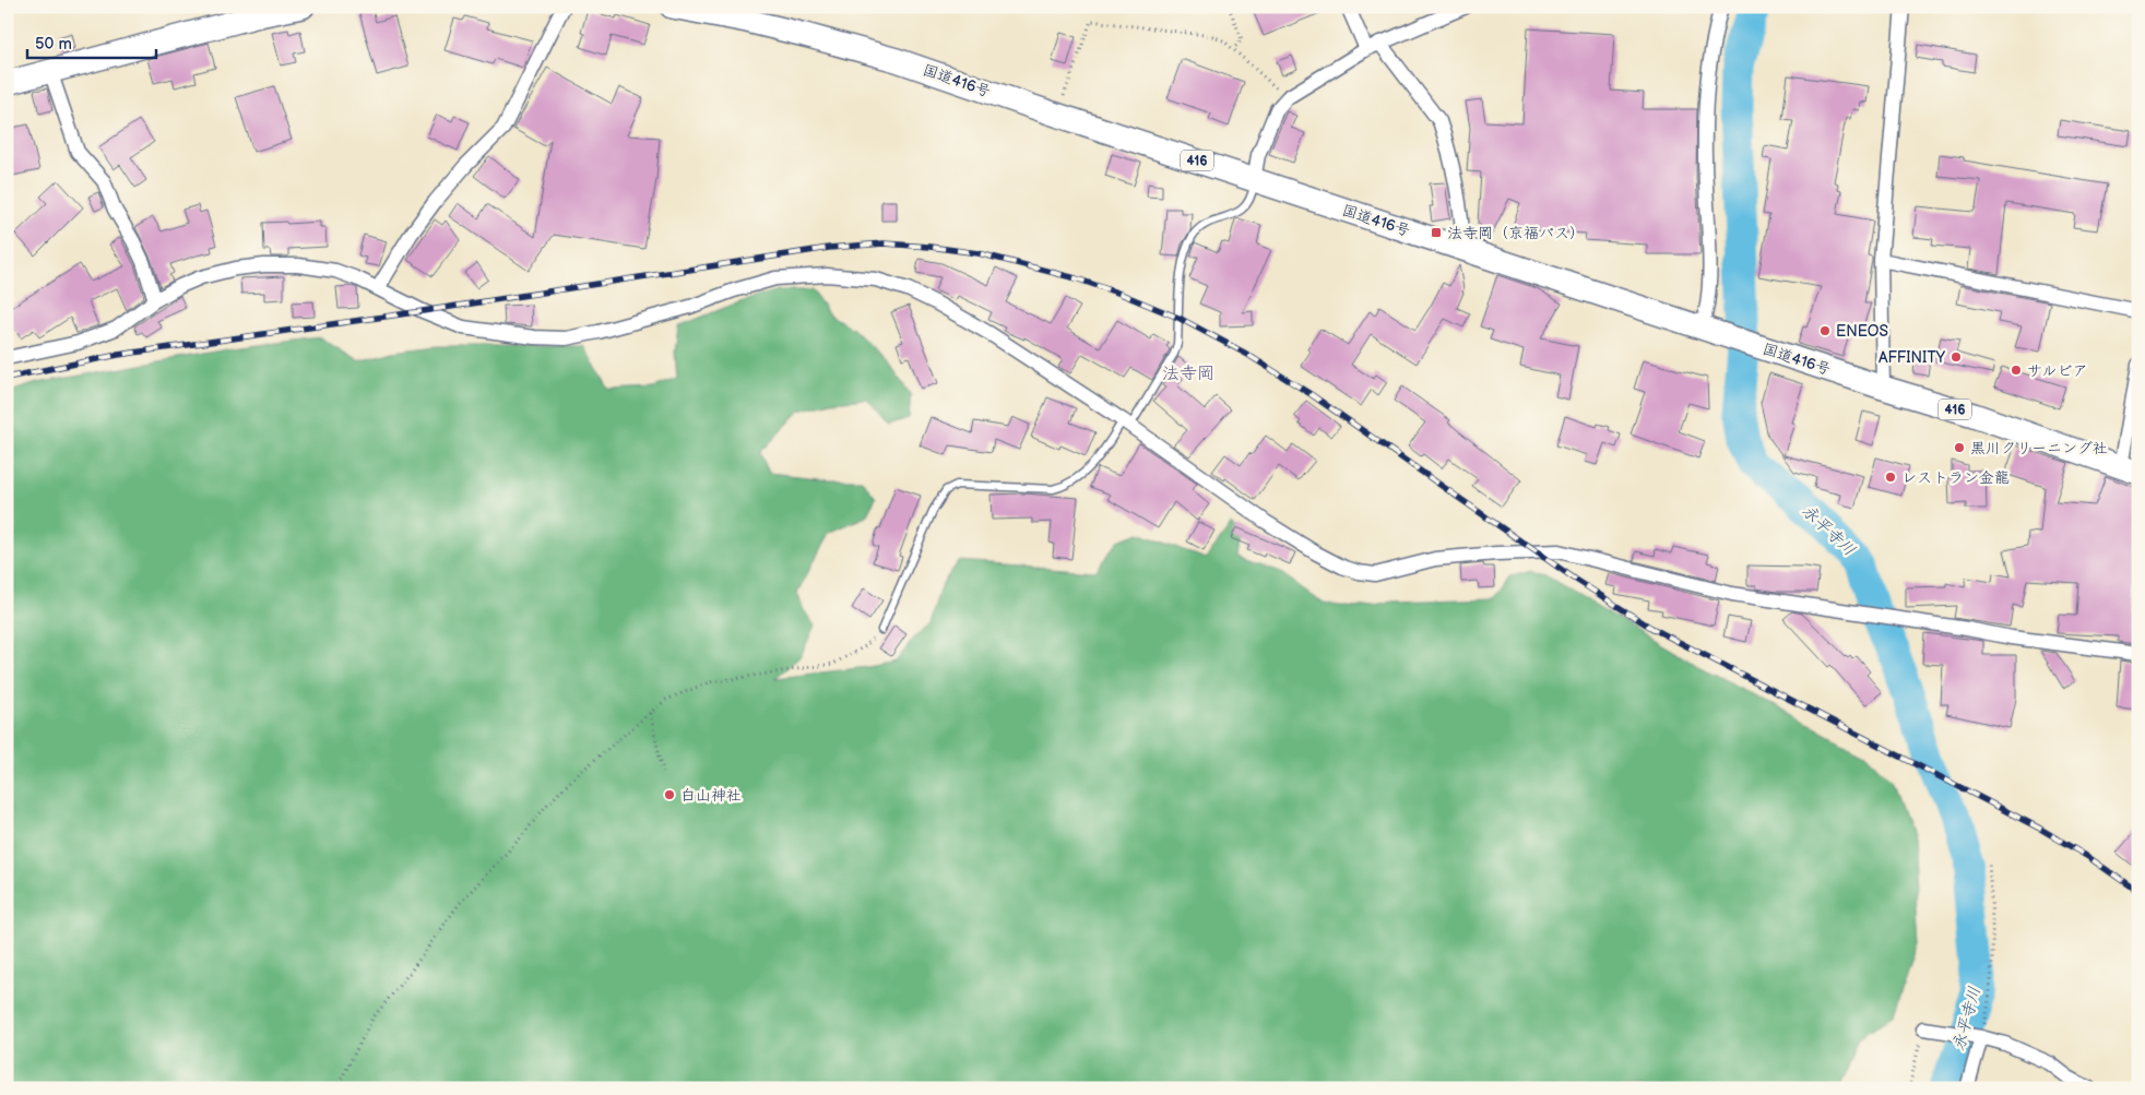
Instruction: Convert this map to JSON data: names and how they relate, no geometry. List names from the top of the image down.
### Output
{
  "streets": {
    "highway": ["国道416号", "416"]
  },
  "districts": ["法寺岡"],
  "water": ["永平寺川"],
  "places": {
    "transit": ["法寺岡（京福バス）"],
    "other": [
      "ENEOS",
      "AFFINITY",
      "サルビア",
      "黒川クリーニング社",
      "レストラン金龍",
      "白山神社"
    ]
  },
  "scale_bar": "50 m"
}
